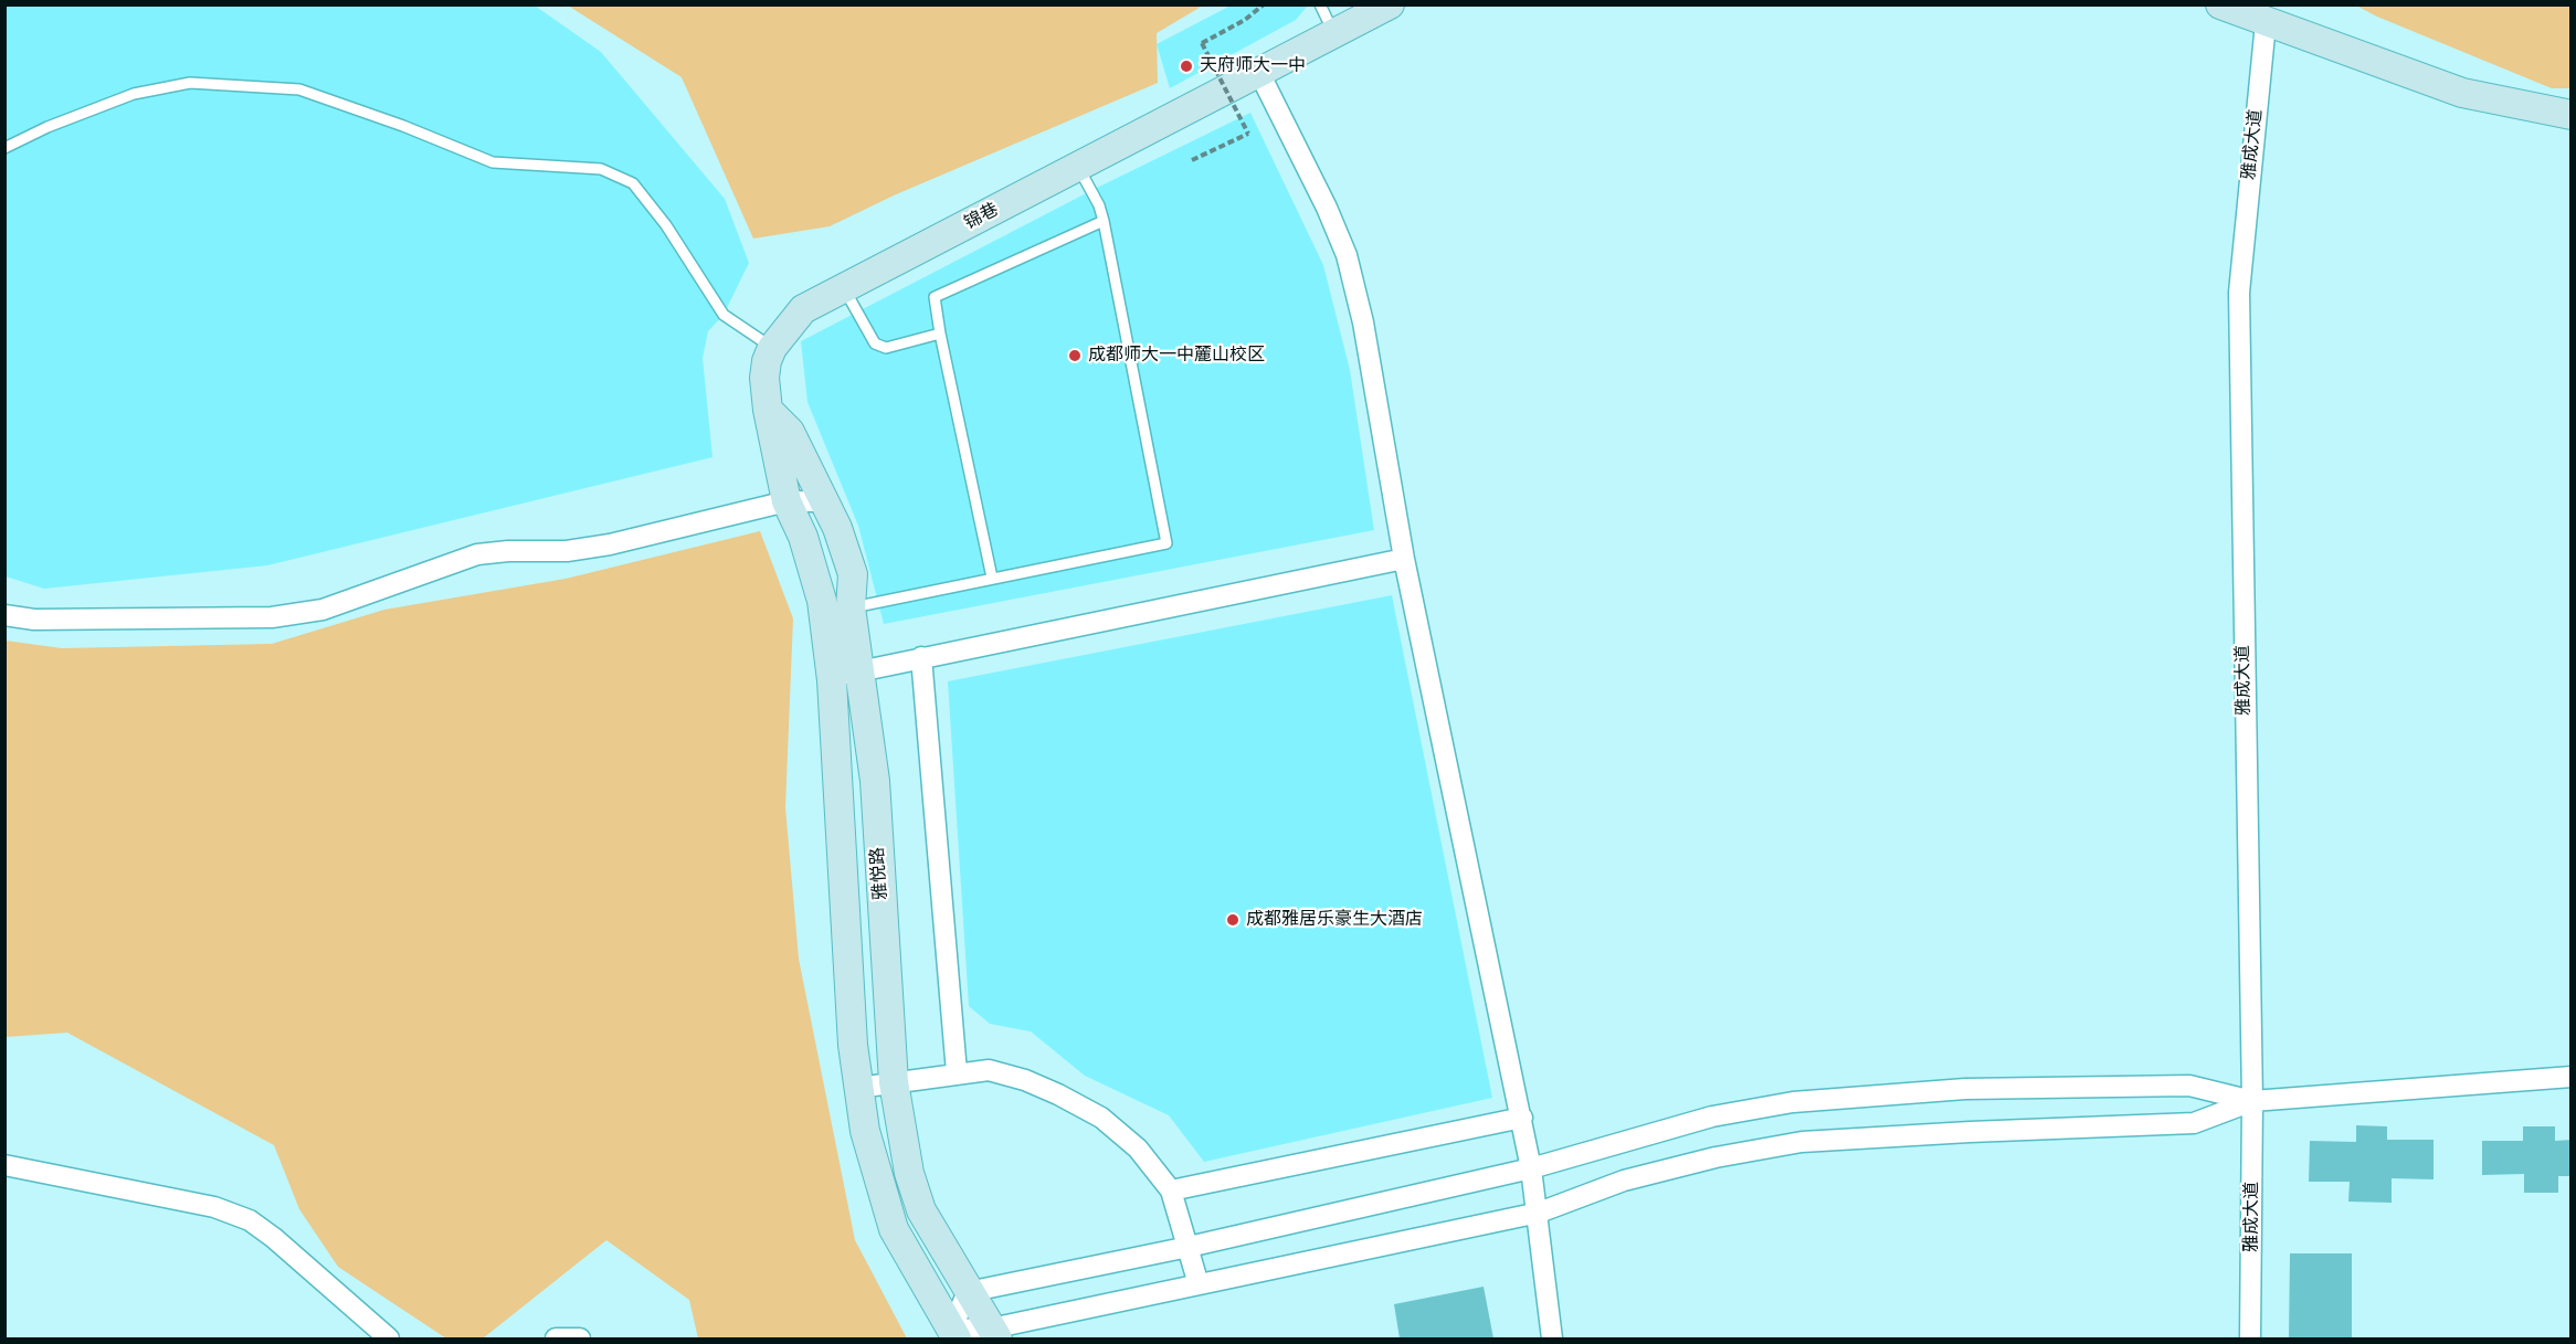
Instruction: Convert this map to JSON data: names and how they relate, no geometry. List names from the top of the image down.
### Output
{
  "streets": {
    "street": ["雅成大道", "锦巷", "雅悦路"]
  },
  "crossings": [
    ["锦巷", "雅悦路"]
  ],
  "places": ["天府师大一中", "成都师大一中麓山校区", "成都雅居乐豪生大酒店"]
}
